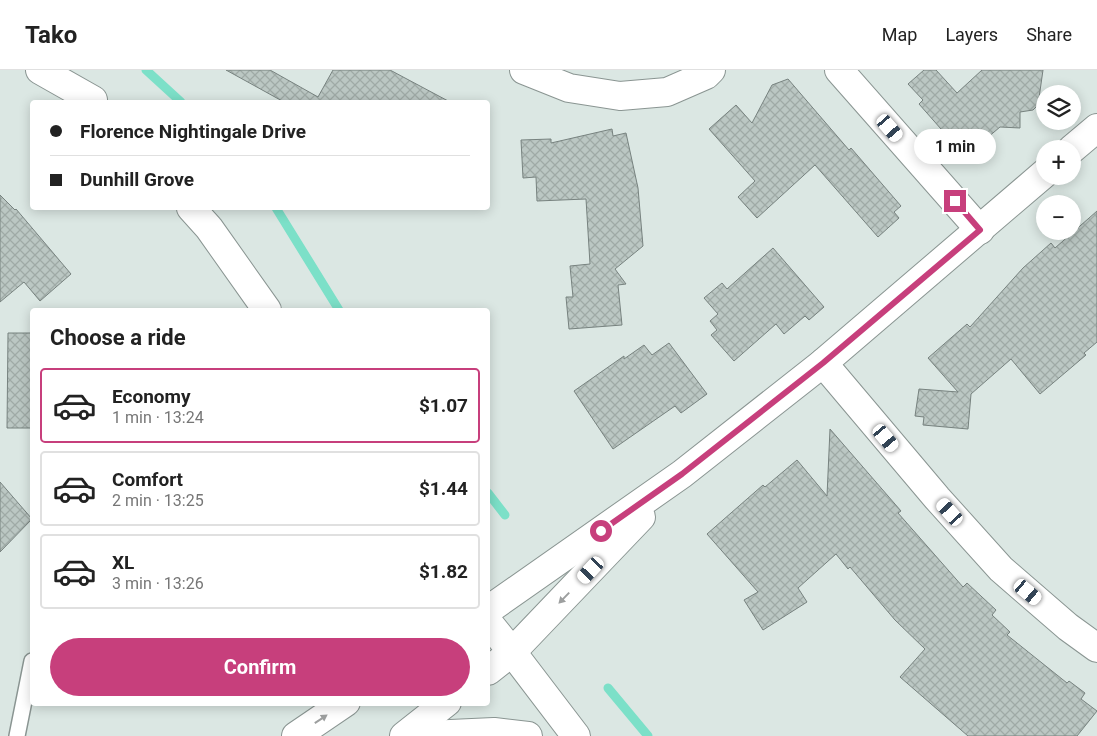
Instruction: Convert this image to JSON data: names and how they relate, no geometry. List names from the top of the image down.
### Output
{
  "page": {
    "header": "Tako",
    "nav": ["Map", "Layers", "Share"],
    "map_buttons": ["+", "−"],
    "banner": ["Florence Nightingale Drive", "Dunhill Grove"],
    "bubble": "1 min",
    "heading": "Choose a ride",
    "list": [
      {
        "name": "Economy",
        "note": "1 min · 13:24",
        "value": "$1.07"
      },
      {
        "name": "Comfort",
        "note": "2 min · 13:25",
        "value": "$1.44"
      },
      {
        "name": "XL",
        "note": "3 min · 13:26",
        "value": "$1.82"
      }
    ],
    "buttons": "Confirm"
  }
}
